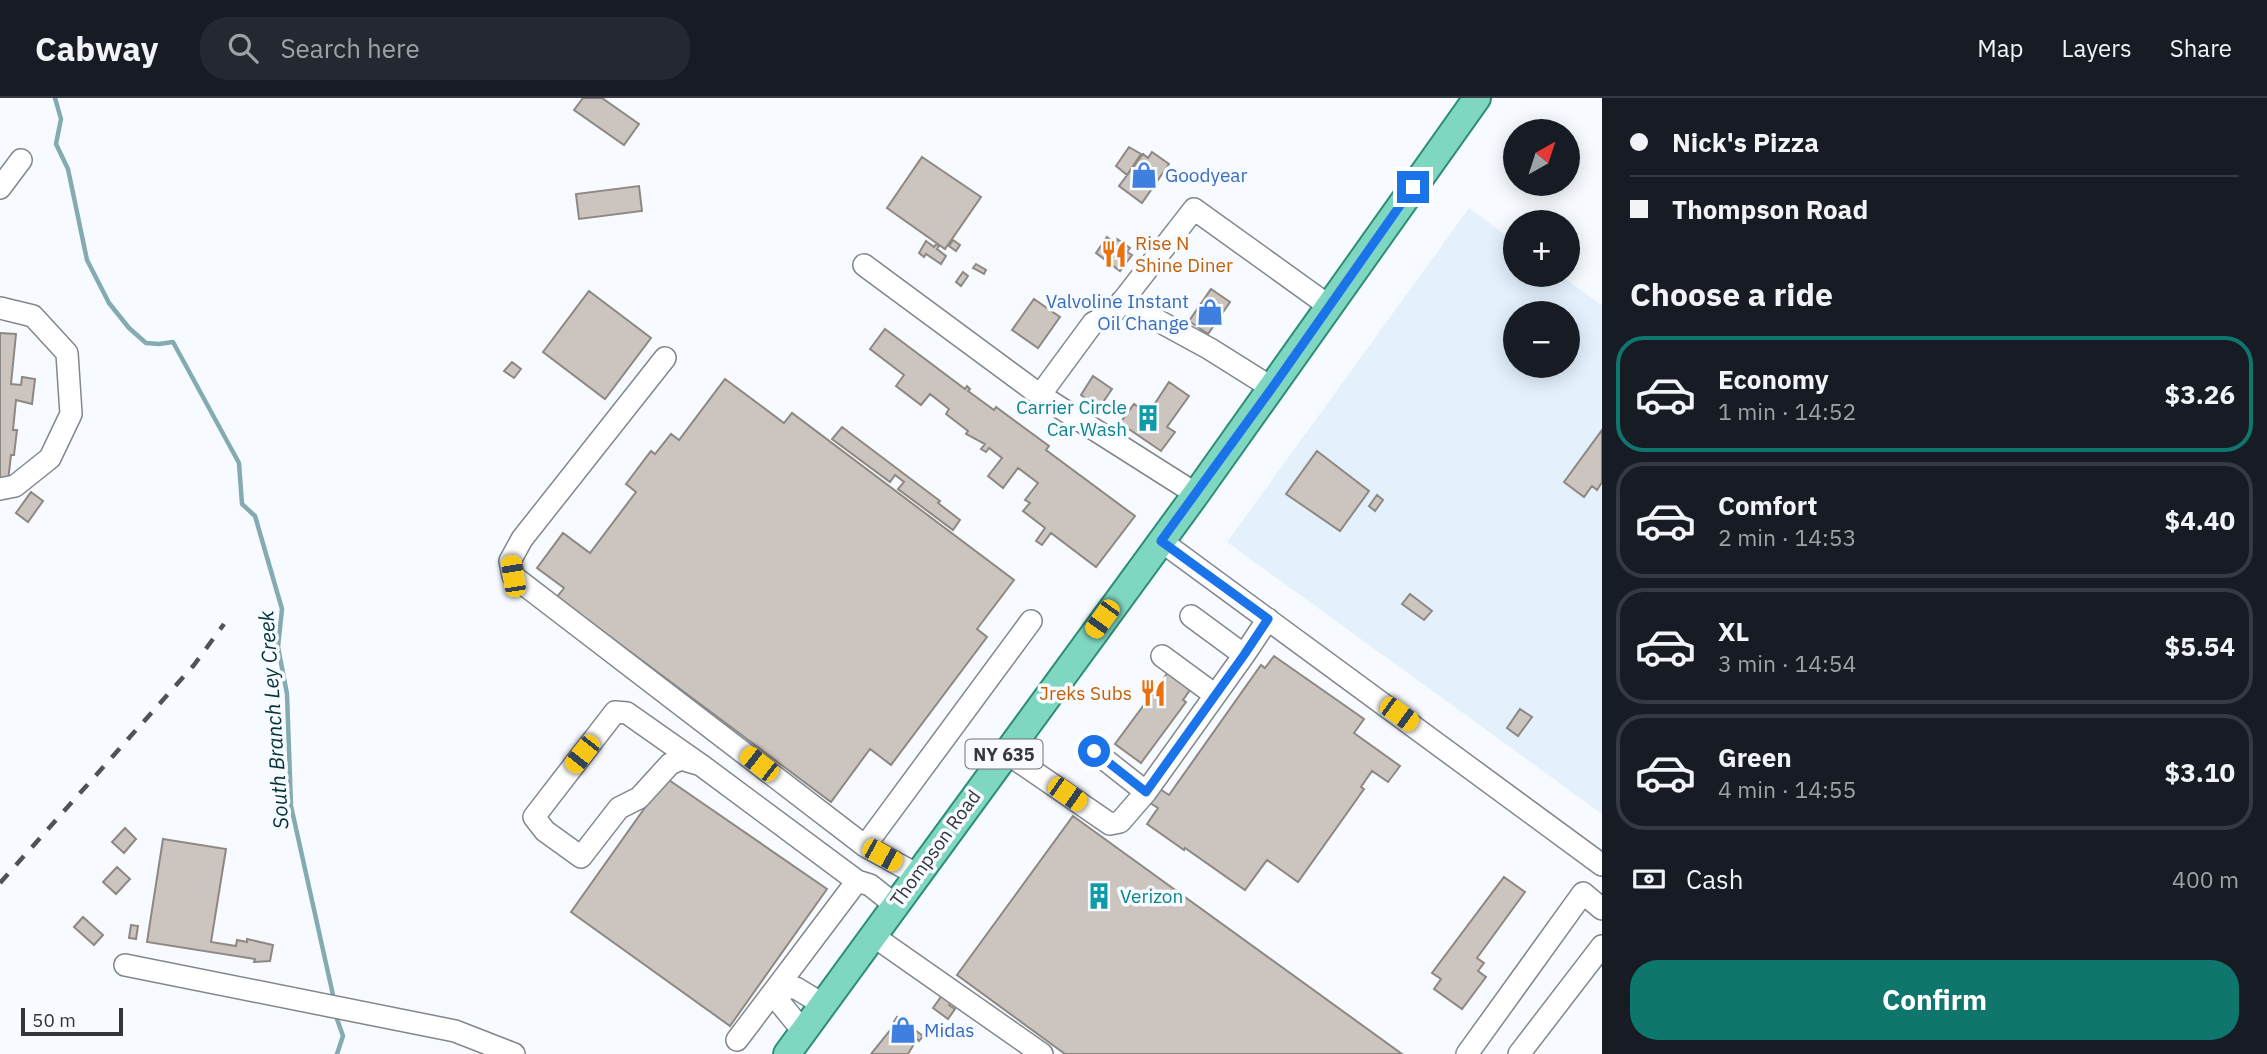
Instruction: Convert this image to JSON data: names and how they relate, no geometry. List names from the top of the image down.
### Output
{
  "streets": {
    "main road": ["NY 635", "Thompson Road"]
  },
  "water": ["South Branch Ley Creek"],
  "places": {
    "shop": ["Goodyear", "Valvoline Instant Oil Change", "Midas"],
    "restaurant": ["Rise N Shine Diner", "Jreks Subs"],
    "building": ["Carrier Circle Car Wash", "Verizon"]
  },
  "scale_bar": "50 m",
  "north": "top right",
  "page": {
    "header": "Cabway",
    "search": "Search here",
    "nav": ["Map", "Layers", "Share"],
    "banner": ["Nick's Pizza", "Thompson Road"],
    "map_buttons": ["+", "−"],
    "heading": "Choose a ride",
    "list": [
      {
        "name": "Economy",
        "note": "1 min · 14:52",
        "value": "$3.26"
      },
      {
        "name": "Comfort",
        "note": "2 min · 14:53",
        "value": "$4.40"
      },
      {
        "name": "XL",
        "note": "3 min · 14:54",
        "value": "$5.54"
      },
      {
        "name": "Green",
        "note": "4 min · 14:55",
        "value": "$3.10"
      }
    ],
    "pay": ["Cash", "400 m"],
    "buttons": "Confirm",
    "scale": "50 m"
  }
}
